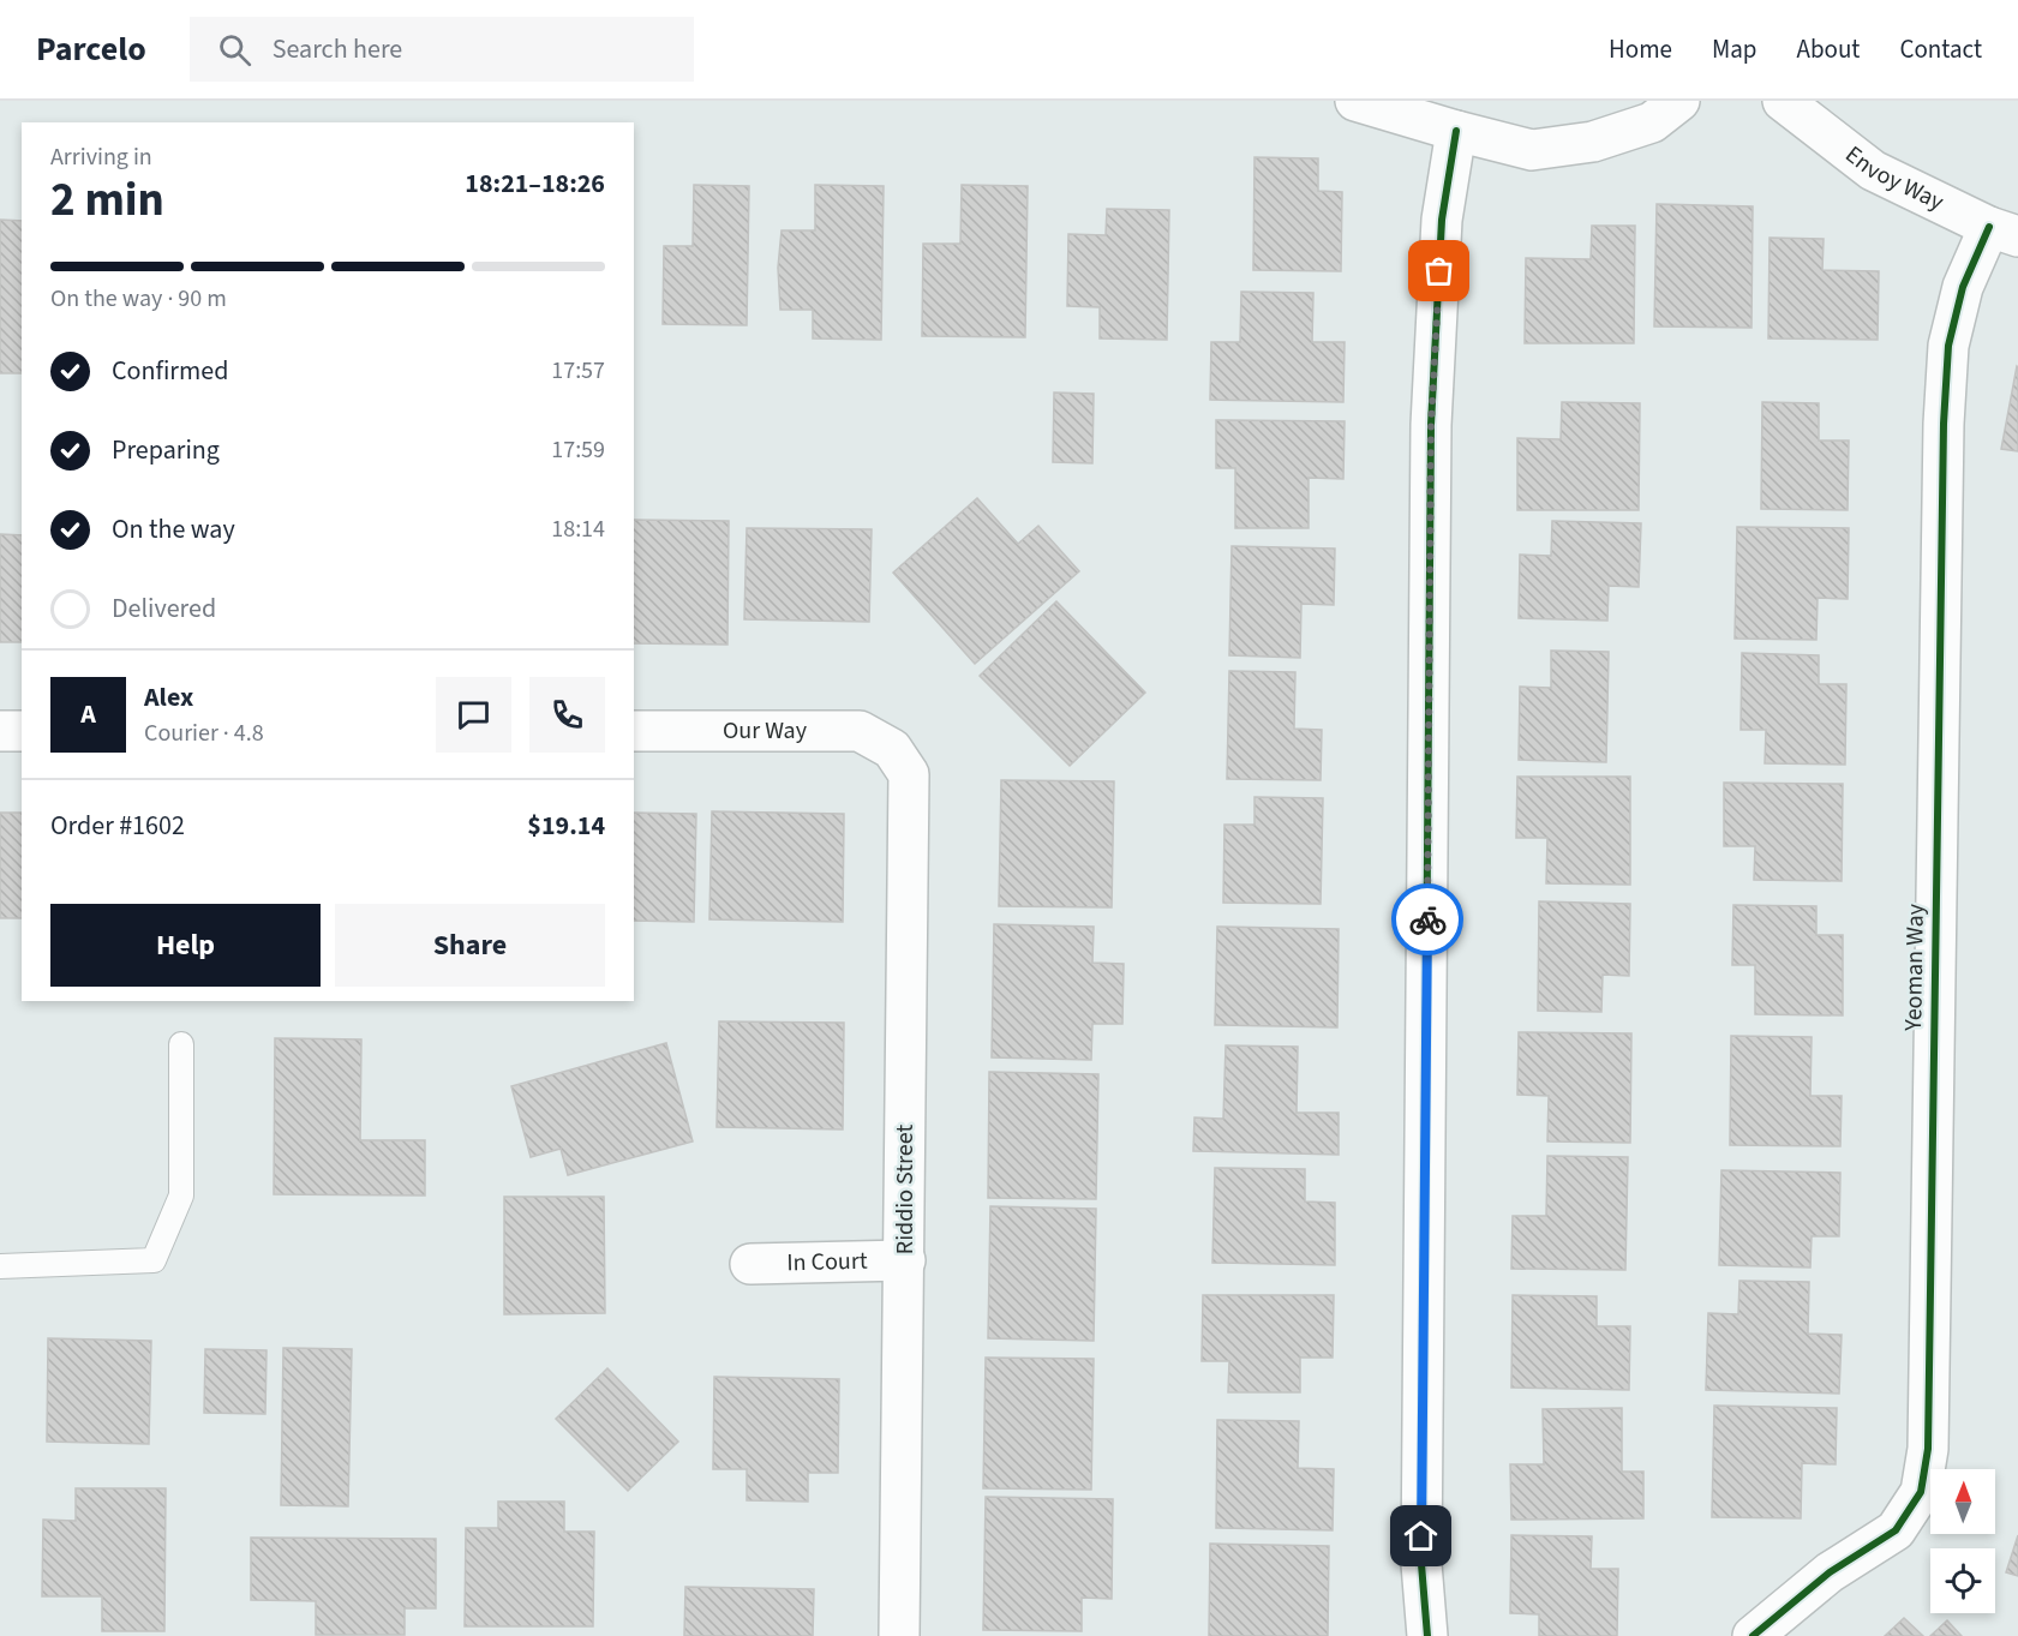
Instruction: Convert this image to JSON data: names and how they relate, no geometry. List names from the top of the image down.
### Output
{
  "streets": {
    "street": [
      "Envoy Way",
      "Our Way",
      "Yeoman Way",
      "Riddio Street",
      "In Court"
    ]
  },
  "crossings": [
    ["Envoy Way", "Yeoman Way"],
    ["Our Way", "Riddio Street"],
    ["Riddio Street", "In Court"]
  ],
  "north": "top",
  "page": {
    "header": "Parcelo",
    "search": "Search here",
    "nav": [
      "Home",
      "Map",
      "About",
      "Contact"
    ],
    "heading": ["2 min", "Arriving in", "18:21–18:26"],
    "panel": [
      "Alex",
      "Courier · 4.8",
      "Order #1602",
      "$19.14"
    ],
    "bar": "On the way · 90 m",
    "list": [
      ["Confirmed", "17:57"],
      ["Preparing", "17:59"],
      ["On the way", "18:14"],
      "Delivered"
    ],
    "round": "A",
    "buttons": ["Help", "Share"]
  }
}
